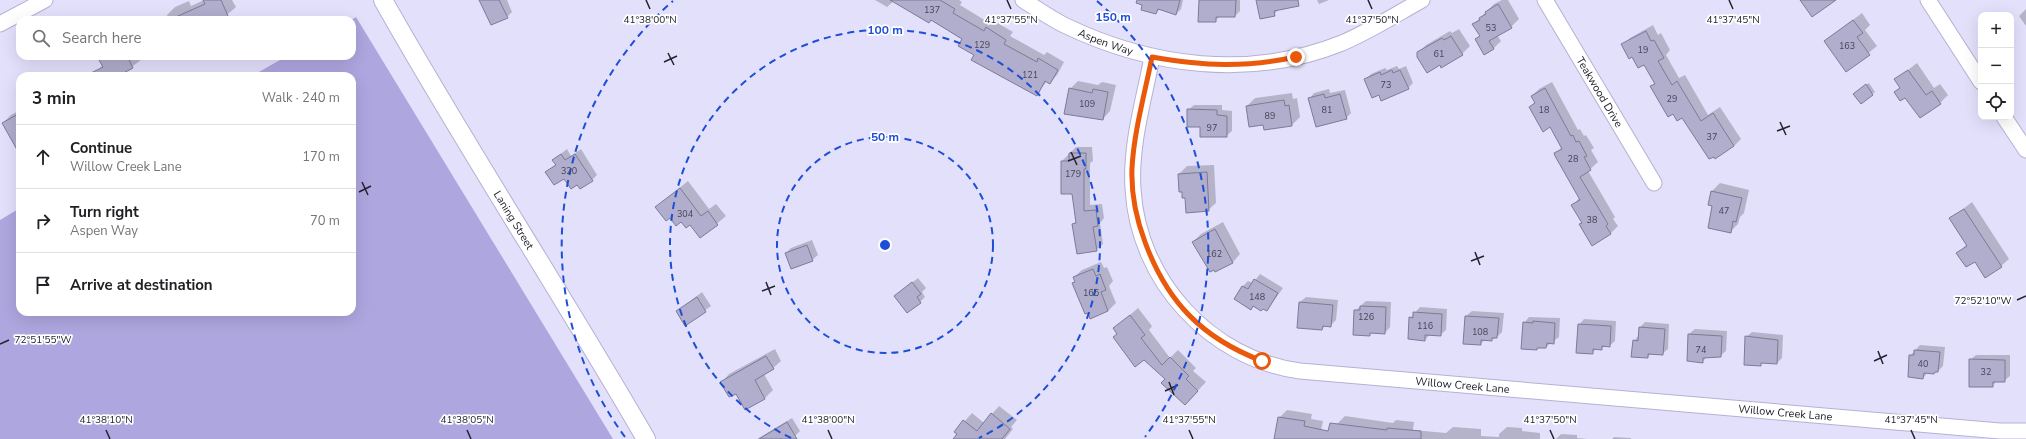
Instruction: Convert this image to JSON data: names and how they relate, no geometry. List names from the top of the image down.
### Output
{
  "streets": {
    "street": [
      "Aspen Way",
      "Teakwood Drive",
      "Laning Street",
      "Willow Creek Lane"
    ]
  },
  "crossings": [
    ["Aspen Way", "Willow Creek Lane"]
  ],
  "house_numbers": [
    "137",
    "53",
    "129",
    "163",
    "19",
    "61",
    "121",
    "73",
    "29",
    "109",
    "81",
    "18",
    "89",
    "97",
    "37",
    "28",
    "320",
    "179",
    "47",
    "304",
    "38",
    "162",
    "165",
    "148",
    "126",
    "116",
    "108",
    "74",
    "40",
    "32"
  ],
  "page": {
    "map_buttons": ["+", "−"],
    "search": "Search here",
    "heading": ["3 min", "Walk · 240 m"],
    "list": [
      ["Continue", "Willow Creek Lane", "170 m"],
      ["Turn right", "Aspen Way", "70 m"],
      "Arrive at destination"
    ]
  },
  "coordinates": [
    "41°38'00\"N",
    "41°37'55\"N",
    "41°37'50\"N",
    "41°37'45\"N",
    "72°52'10\"W",
    "72°51'55\"W",
    "41°38'10\"N",
    "41°38'05\"N"
  ],
  "rings": ["150 m", "100 m", "50 m"]
}
